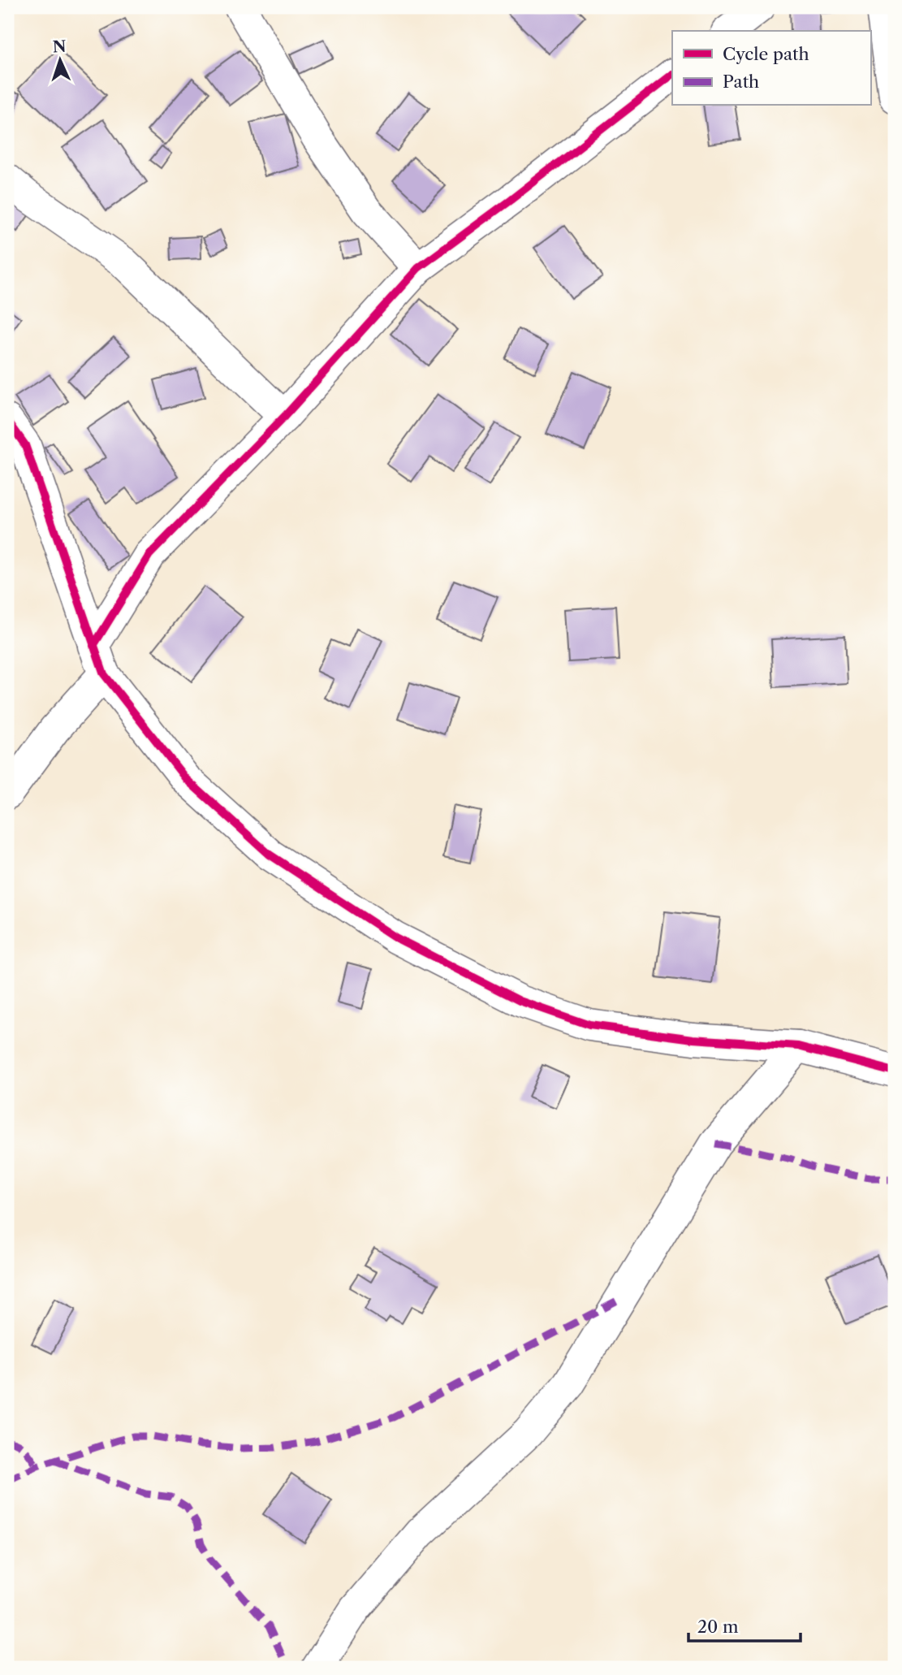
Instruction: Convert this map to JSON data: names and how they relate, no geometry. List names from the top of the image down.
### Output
{
  "legend": ["Cycle path", "Path"],
  "scale_bar": "20 m",
  "north": "top"
}
